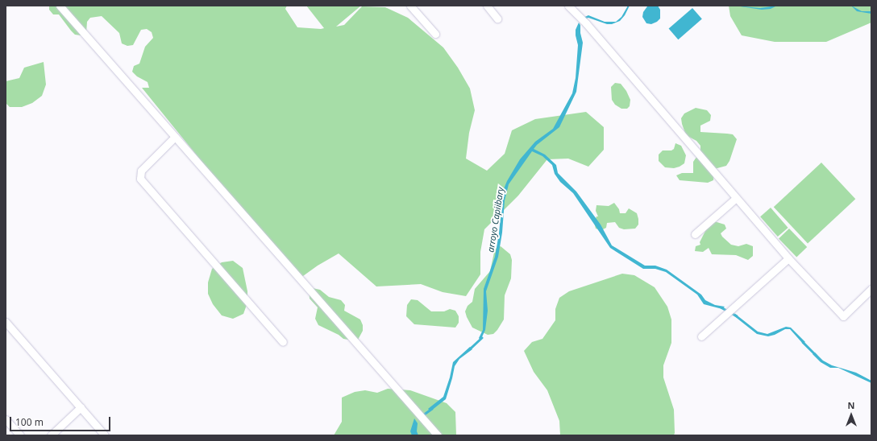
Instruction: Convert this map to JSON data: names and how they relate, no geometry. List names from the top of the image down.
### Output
{
  "water": ["arroyo Capiibary"],
  "scale_bar": "100 m",
  "north": "top"
}
